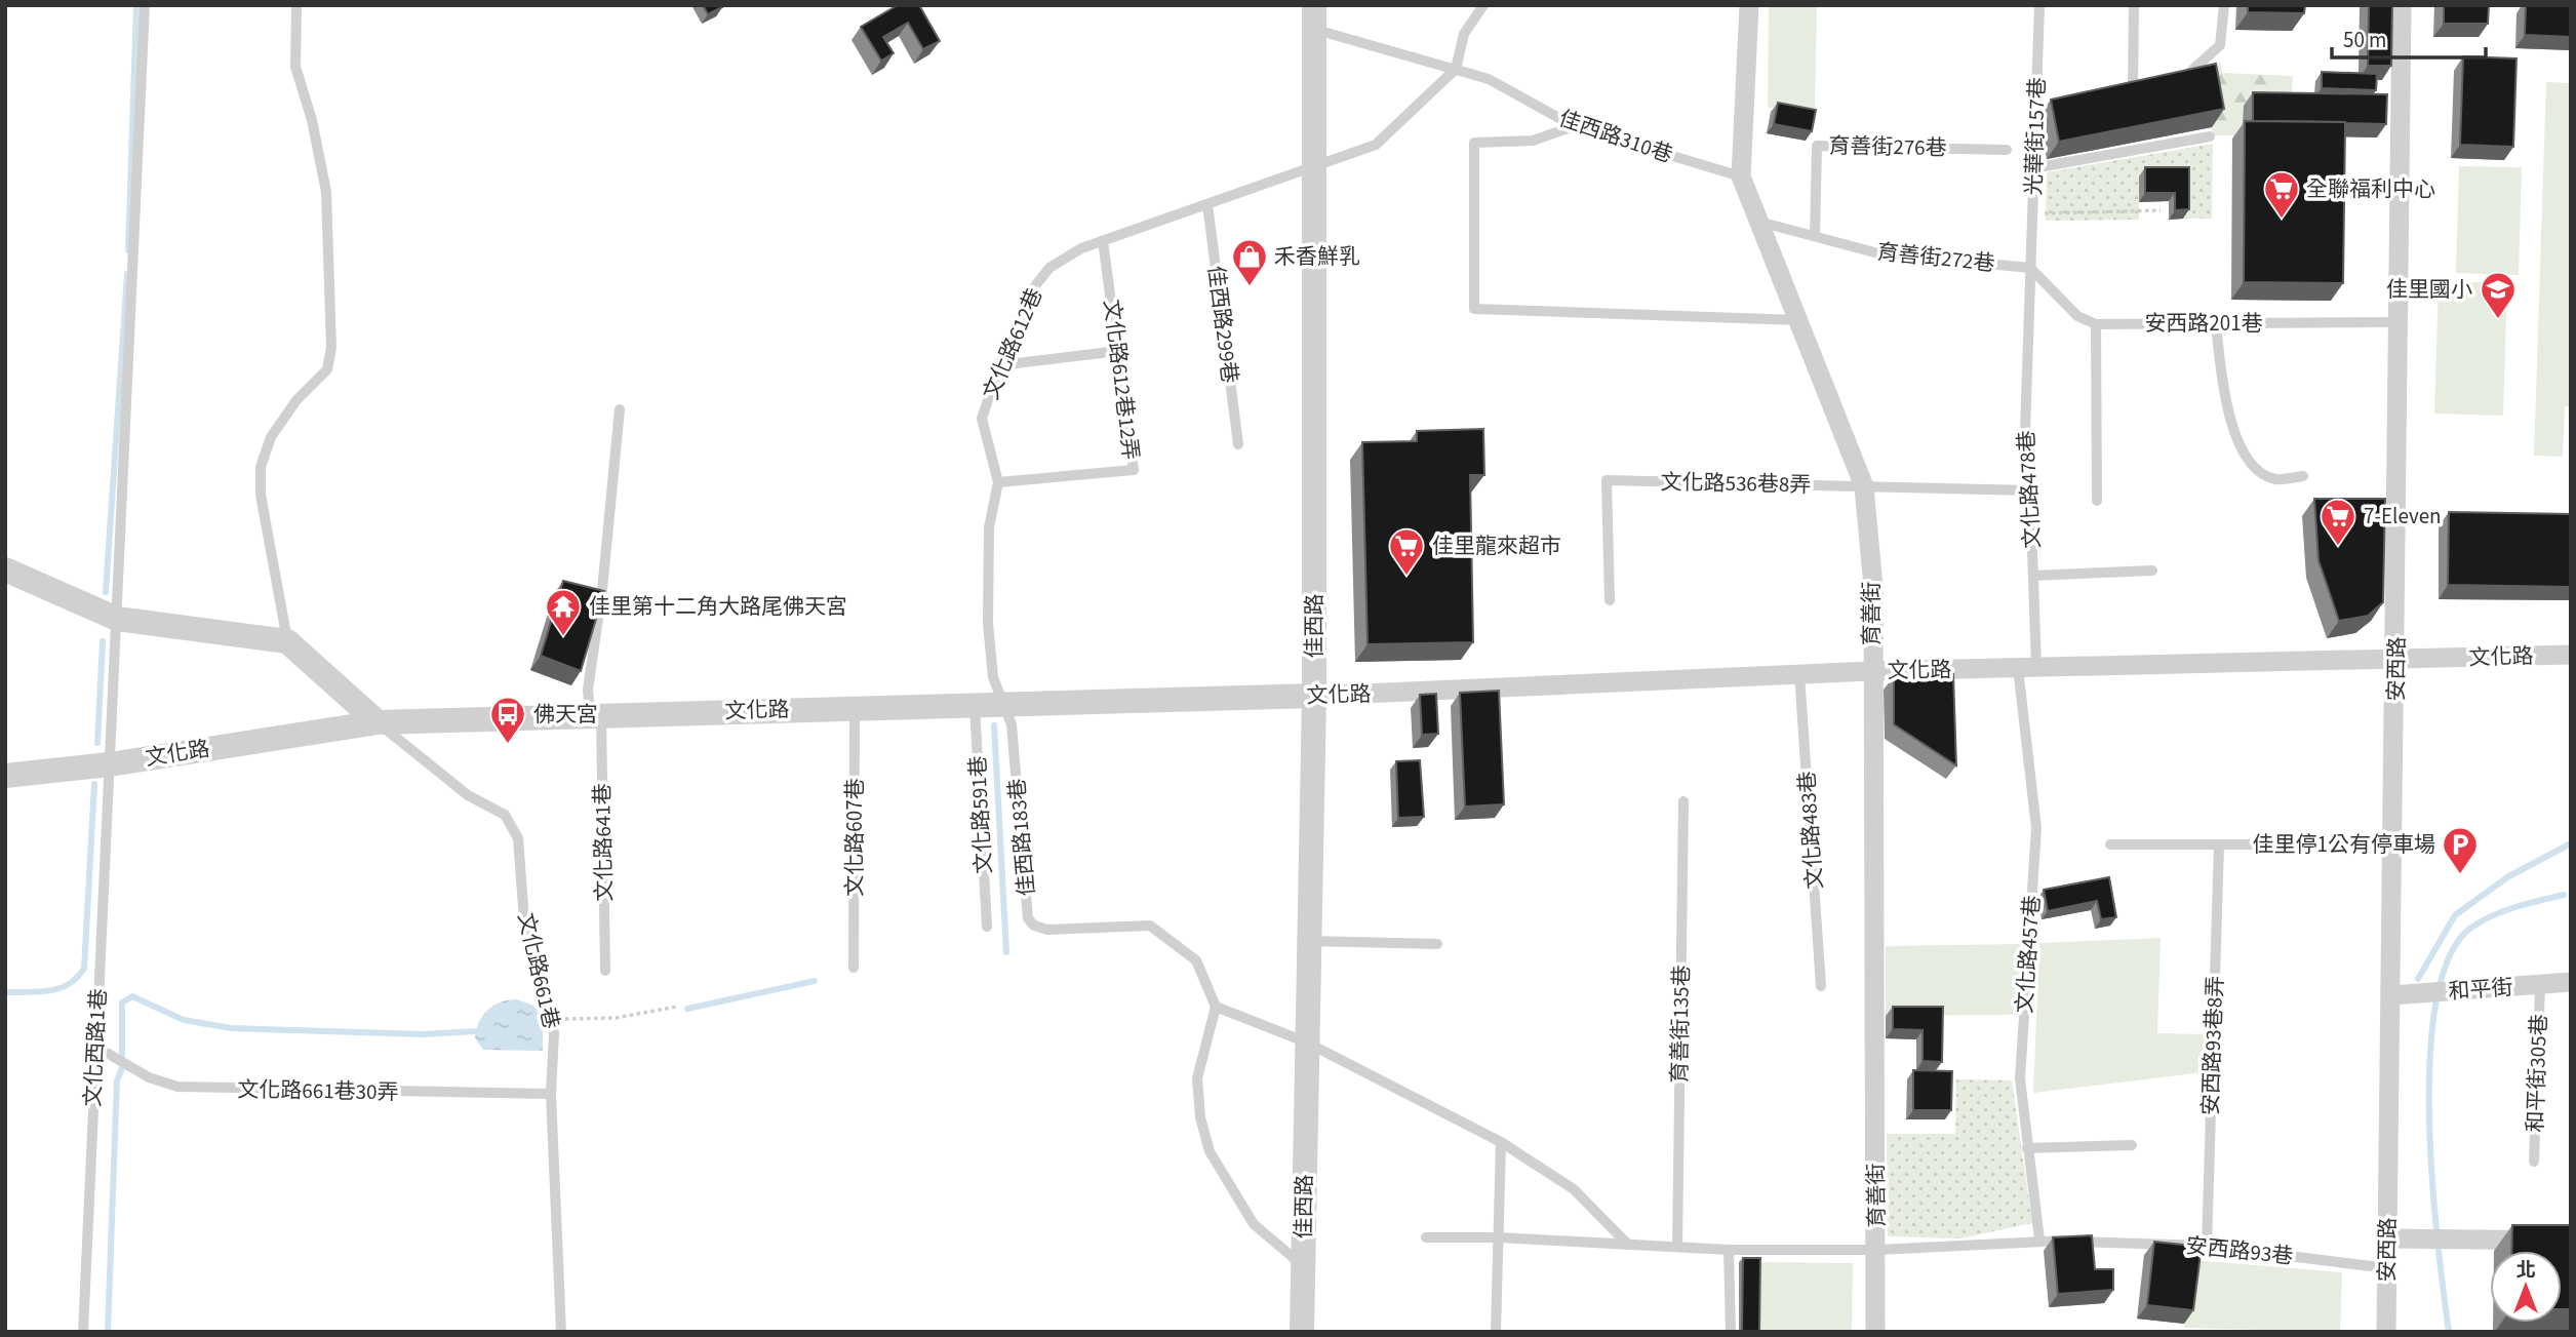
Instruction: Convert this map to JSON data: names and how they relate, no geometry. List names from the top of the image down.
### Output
{
  "streets": {
    "street": [
      "育善街",
      "佳西路",
      "文化路",
      "安西路",
      "和平街"
    ],
    "lane": [
      "佳西路310巷",
      "光華街157巷",
      "育善街276巷",
      "育善街272巷",
      "安西路201巷",
      "佳西路299巷",
      "文化路612巷",
      "文化路612巷12弄",
      "文化路536巷8弄",
      "文化路478巷",
      "文化路591巷",
      "文化路483巷",
      "文化路607巷",
      "佳西路183巷",
      "文化路641巷",
      "文化路457巷",
      "文化路661巷",
      "育善街135巷",
      "安西路93巷8弄",
      "文化西路1巷",
      "和平街305巷",
      "文化路661巷30弄",
      "安西路93巷"
    ]
  },
  "crossings": [
    ["佳西路310巷", "育善街"],
    ["佳西路310巷", "佳西路"],
    ["光華街157巷", "育善街272巷"],
    ["光華街157巷", "文化路478巷"],
    ["育善街276巷", "育善街272巷"],
    ["育善街272巷", "文化路478巷"],
    ["育善街272巷", "育善街"],
    ["安西路201巷", "安西路"],
    ["佳西路299巷", "文化路612巷"],
    ["文化路612巷", "文化路612巷12弄"],
    ["文化路612巷", "佳西路"],
    ["文化路612巷", "文化路"],
    ["文化路612巷", "佳西路183巷"],
    ["文化路536巷8弄", "文化路478巷"],
    ["文化路536巷8弄", "育善街"],
    ["文化路478巷", "文化路"],
    ["文化路478巷", "文化路457巷"],
    ["育善街", "文化路"],
    ["育善街", "安西路93巷"],
    ["佳西路", "文化路"],
    ["文化路", "安西路"],
    ["文化路", "文化路591巷"],
    ["文化路", "文化路483巷"],
    ["文化路", "文化路607巷"],
    ["文化路", "佳西路183巷"],
    ["文化路", "文化路641巷"],
    ["文化路", "文化路457巷"],
    ["文化路", "文化路661巷"],
    ["文化路", "文化西路1巷"],
    ["安西路", "和平街"],
    ["安西路", "安西路93巷"],
    ["文化路457巷", "安西路93巷"],
    ["文化路661巷", "文化路661巷30弄"],
    ["和平街", "和平街305巷"],
    ["安西路93巷8弄", "安西路93巷"],
    ["文化西路1巷", "文化路661巷30弄"]
  ],
  "places": {
    "supermarket": ["全聯福利中心", "7-Eleven", "佳里龍來超市"],
    "shop": ["禾香鮮乳"],
    "school or university": ["佳里國小"],
    "temple": ["佳里第十二角大路尾佛天宮"],
    "bus stop": ["佛天宮"],
    "parking": ["佳里停1公有停車場"]
  },
  "scale_bar": "50 m",
  "north": "top"
}
